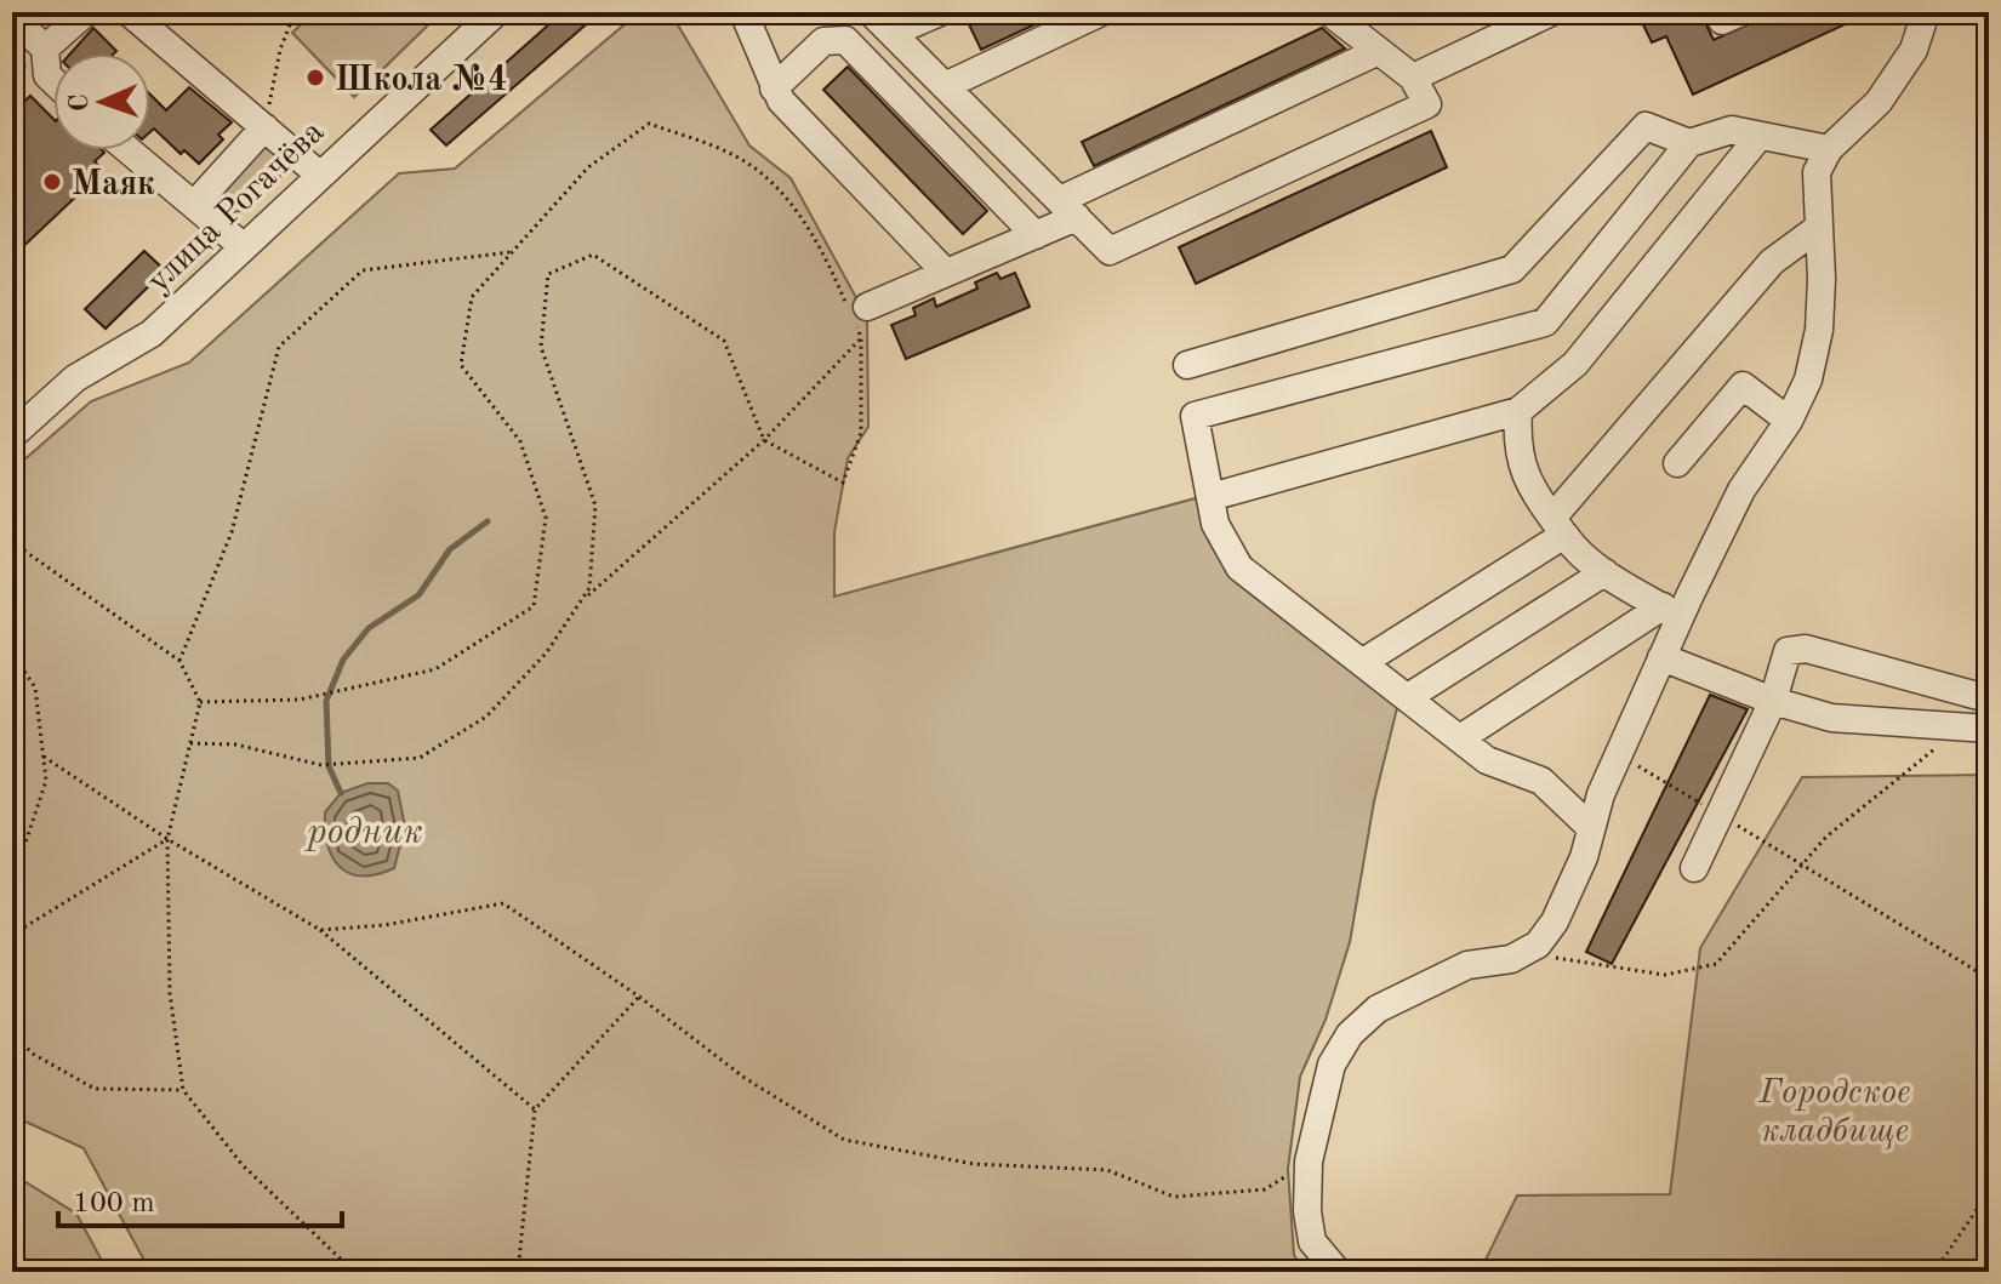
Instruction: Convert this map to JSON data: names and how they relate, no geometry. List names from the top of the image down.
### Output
{
  "streets": {
    "street": ["улица Рогачёва"]
  },
  "water": ["родник"],
  "parks": ["Городское кладбище"],
  "places": ["Школа №4", "Маяк"],
  "scale_bar": "100 m",
  "north": "left"
}
